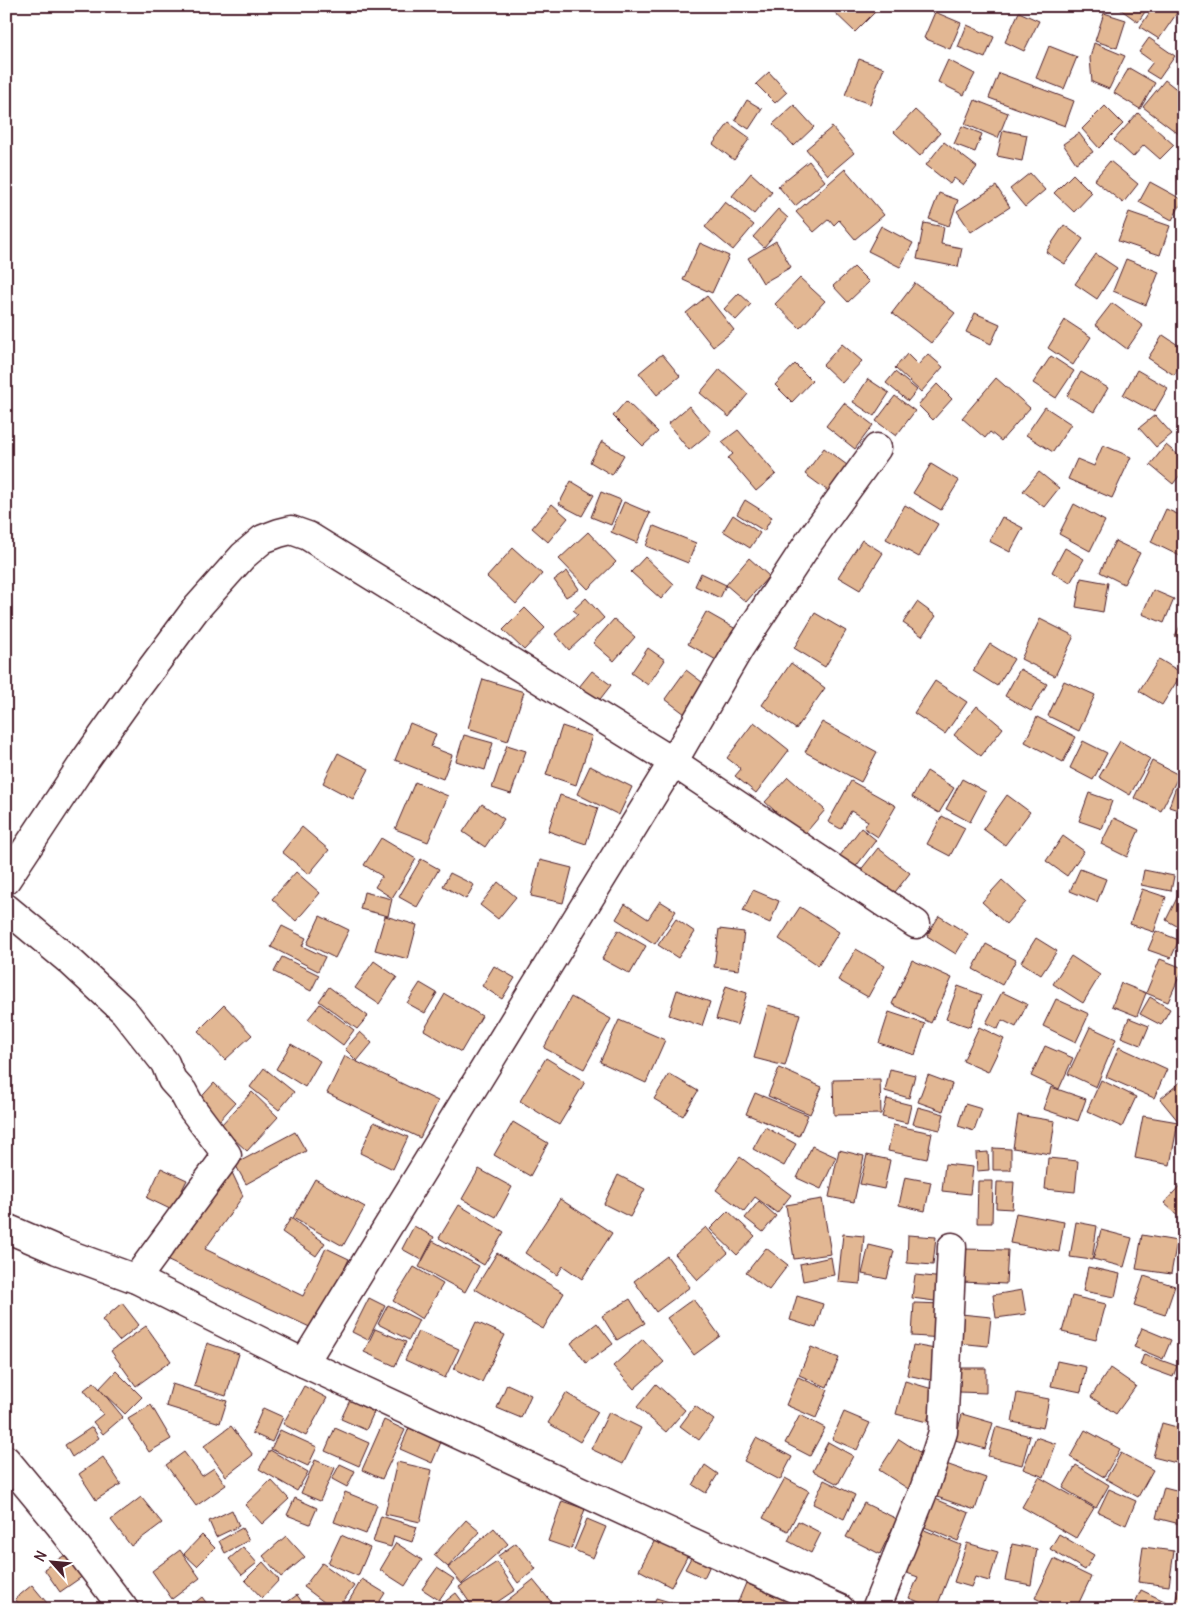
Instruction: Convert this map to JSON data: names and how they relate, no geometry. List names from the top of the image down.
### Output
{
  "north": "top left"
}
